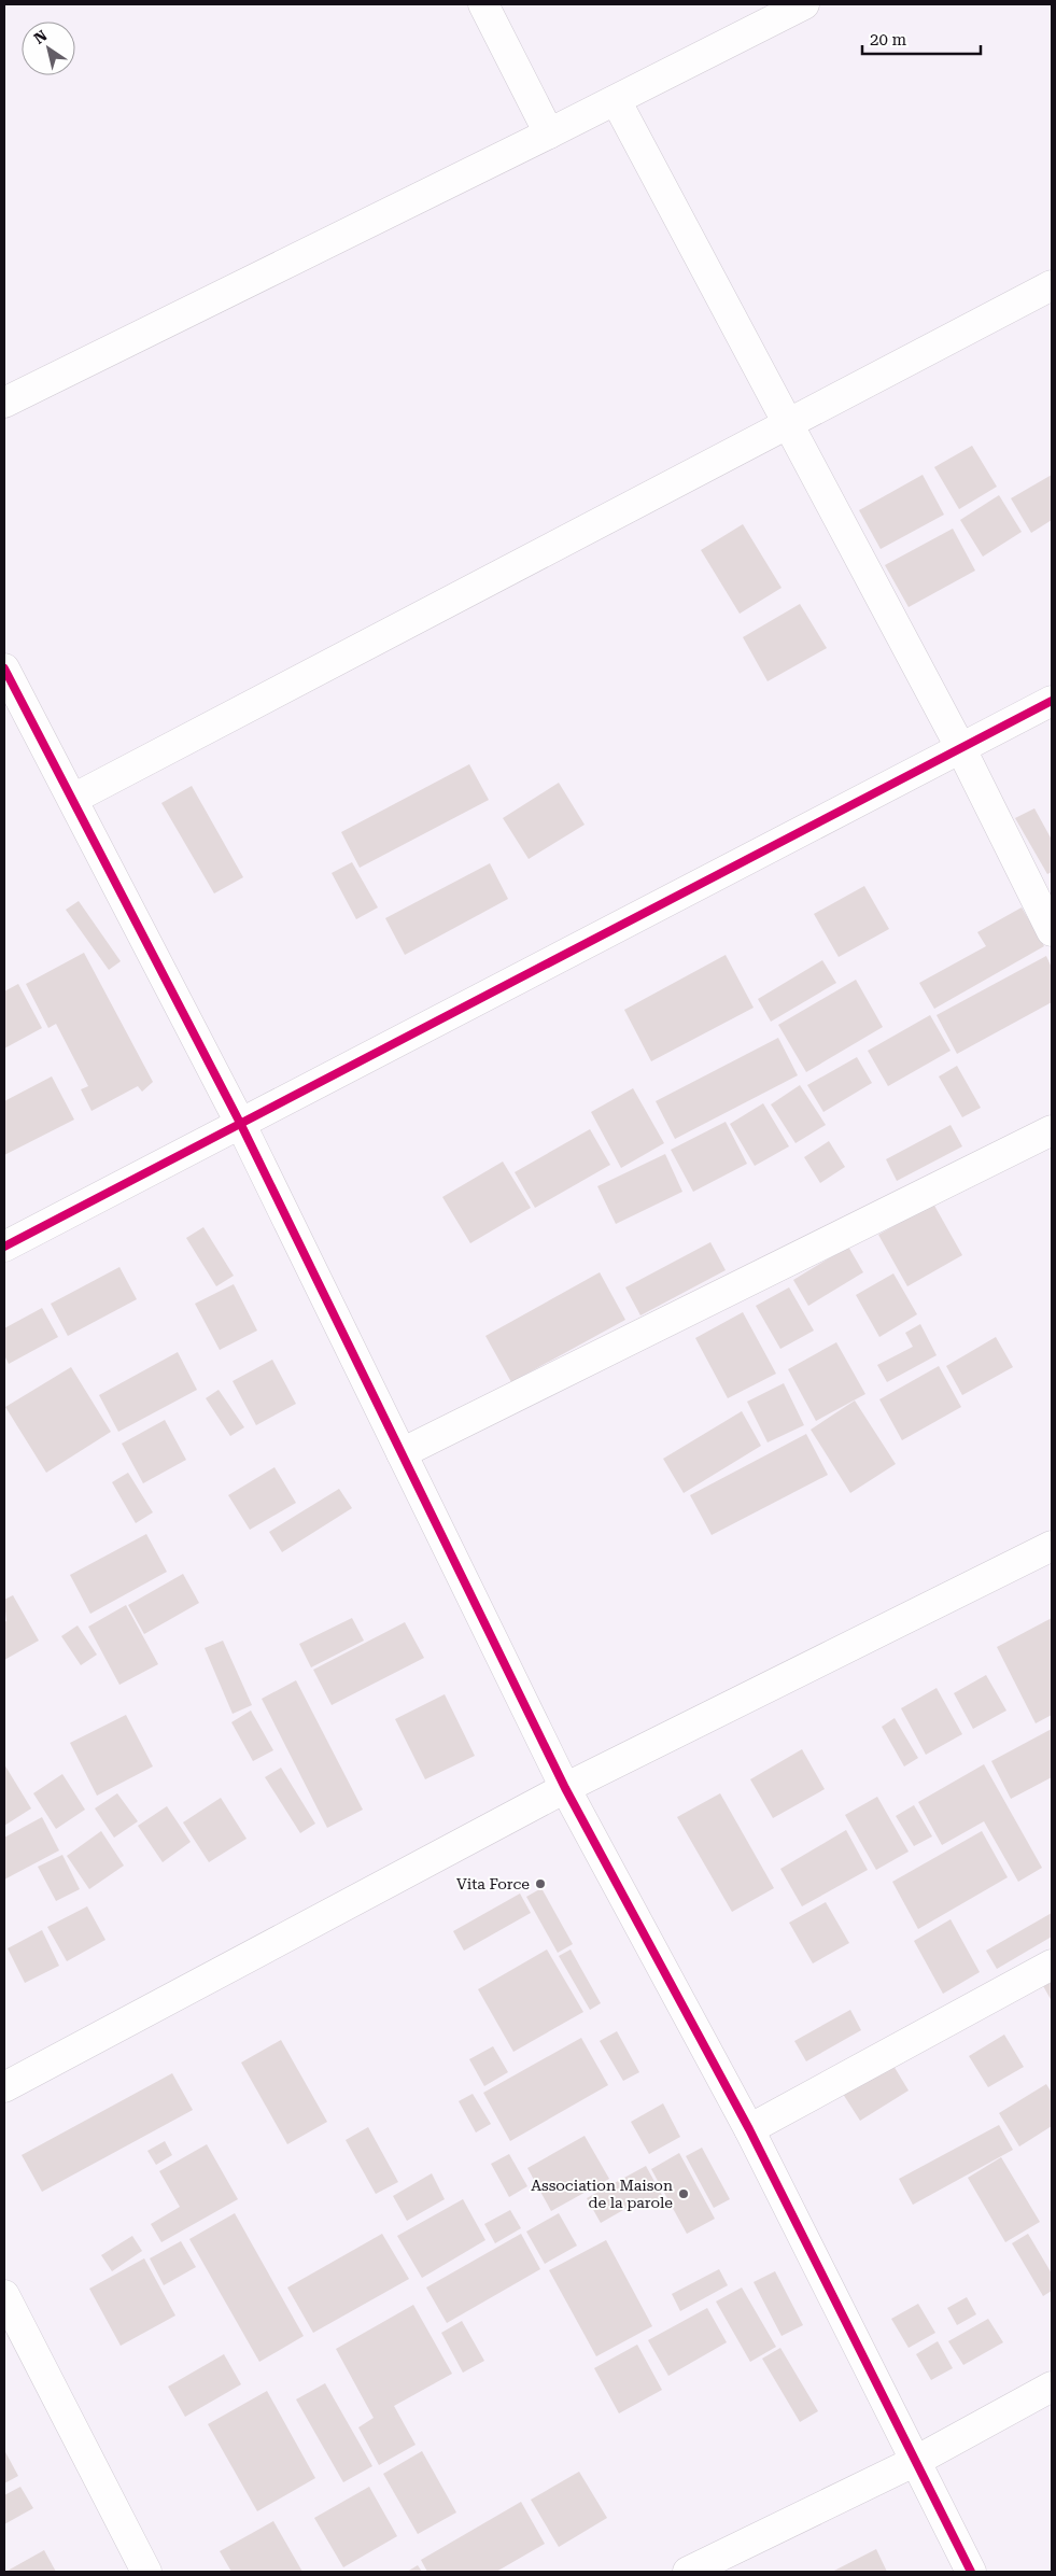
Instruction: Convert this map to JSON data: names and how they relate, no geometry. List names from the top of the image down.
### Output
{
  "places": ["Vita Force", "Association Maison de la parole"],
  "scale_bar": "20 m",
  "north": "top left"
}
